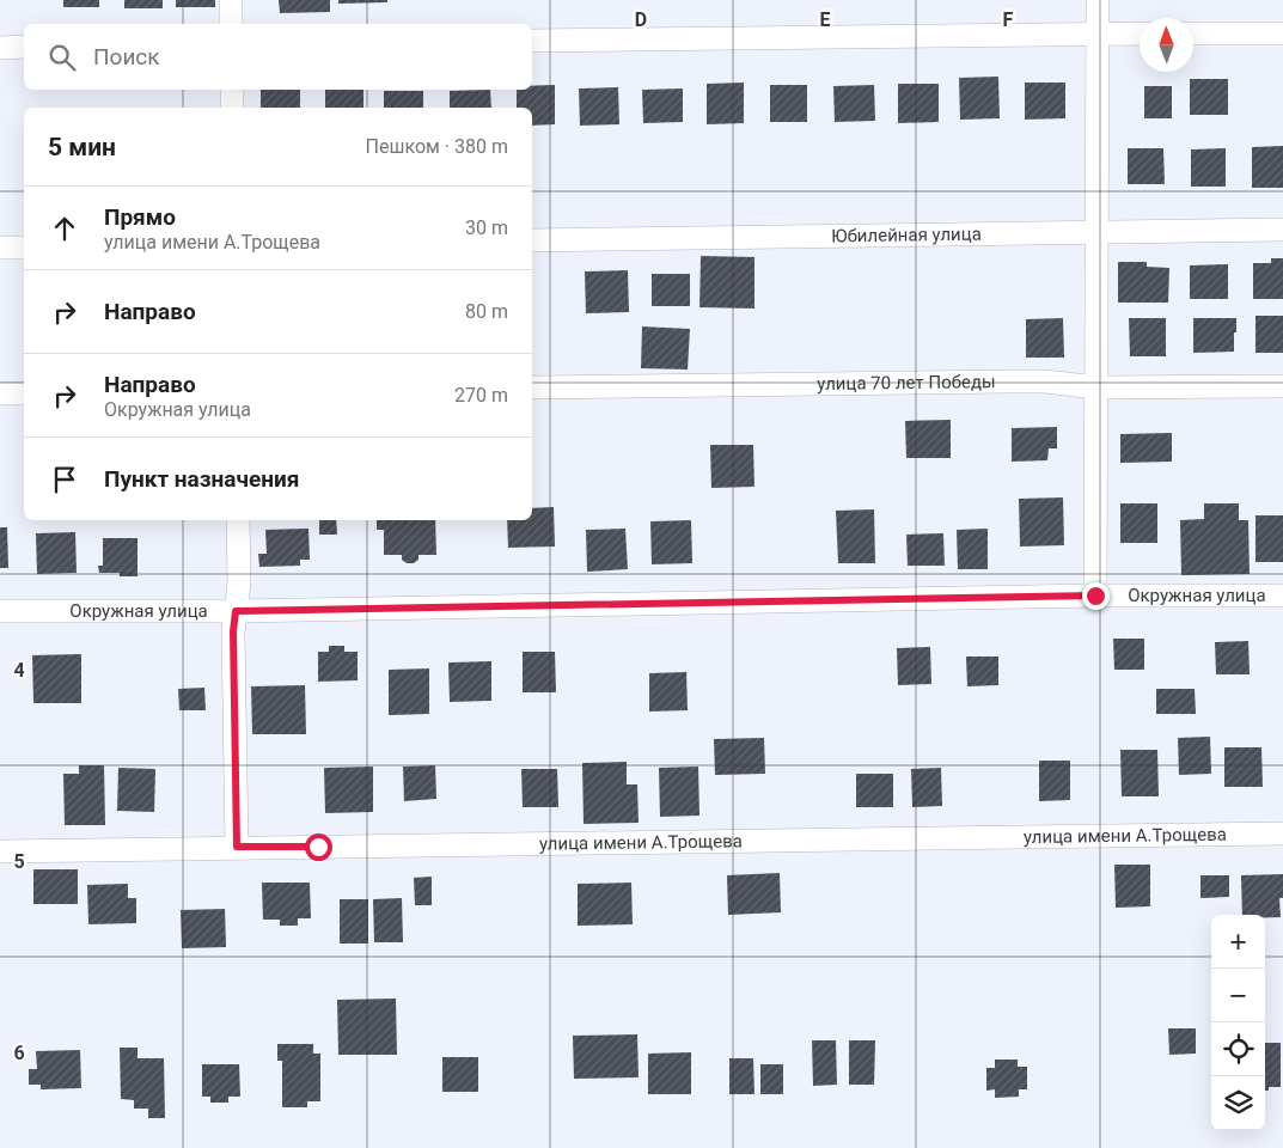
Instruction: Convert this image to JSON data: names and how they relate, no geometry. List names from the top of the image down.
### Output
{
  "streets": {
    "street": [
      "Юбилейная улица",
      "улица 70 лет Победы",
      "Окружная улица",
      "улица имени А.Трощева"
    ]
  },
  "north": "top",
  "page": {
    "search": "Поиск",
    "heading": ["5 мин", "Пешком · 380 m"],
    "list": [
      ["Прямо", "улица имени А.Трощева", "30 m"],
      ["Направо", "80 m"],
      ["Направо", "Окружная улица", "270 m"],
      "Пункт назначения"
    ],
    "map_buttons": ["+", "−"]
  },
  "grid": {
    "columns": ["D", "E", "F"],
    "rows": ["4", "5", "6"]
  }
}
